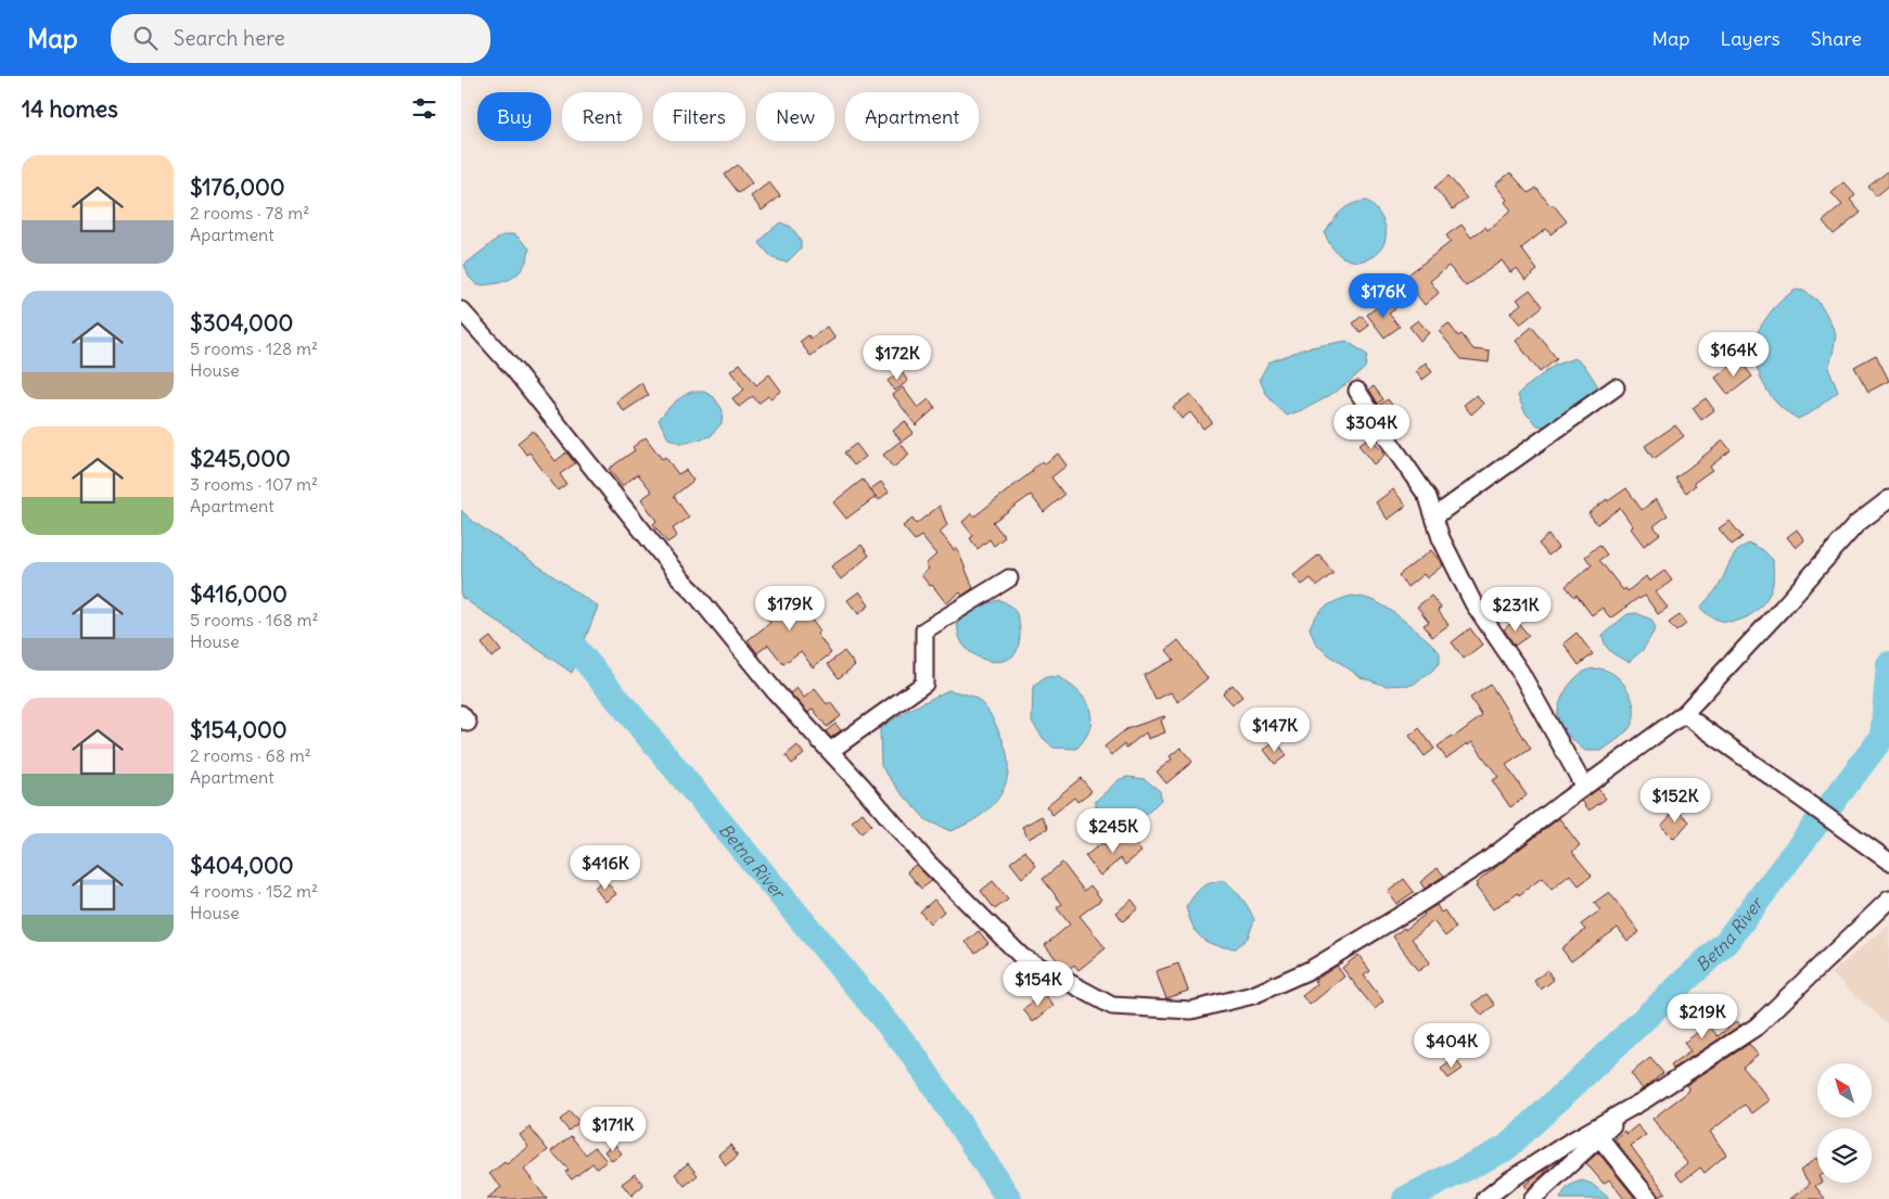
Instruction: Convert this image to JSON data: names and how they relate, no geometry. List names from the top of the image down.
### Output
{
  "water": ["Betna River"],
  "north": "top left",
  "page": {
    "header": "Map",
    "search": "Search here",
    "nav": ["Map", "Layers", "Share"],
    "heading": "14 homes",
    "chip": [
      "Buy",
      "Rent",
      "Filters",
      "New",
      "Apartment"
    ],
    "list": [
      {
        "name": "$176,000",
        "note": "2 rooms · 78 m² · Apartment"
      },
      {
        "name": "$304,000",
        "note": "5 rooms · 128 m² · House"
      },
      {
        "name": "$245,000",
        "note": "3 rooms · 107 m² · Apartment"
      },
      {
        "name": "$416,000",
        "note": "5 rooms · 168 m² · House"
      },
      {
        "name": "$154,000",
        "note": "2 rooms · 68 m² · Apartment"
      },
      {
        "name": "$404,000",
        "note": "4 rooms · 152 m² · House"
      }
    ],
    "price": [
      "$176K",
      "$164K",
      "$172K",
      "$304K",
      "$179K",
      "$231K",
      "$147K",
      "$152K",
      "$245K",
      "$416K",
      "$154K",
      "$219K",
      "$404K",
      "$171K"
    ]
  }
}
